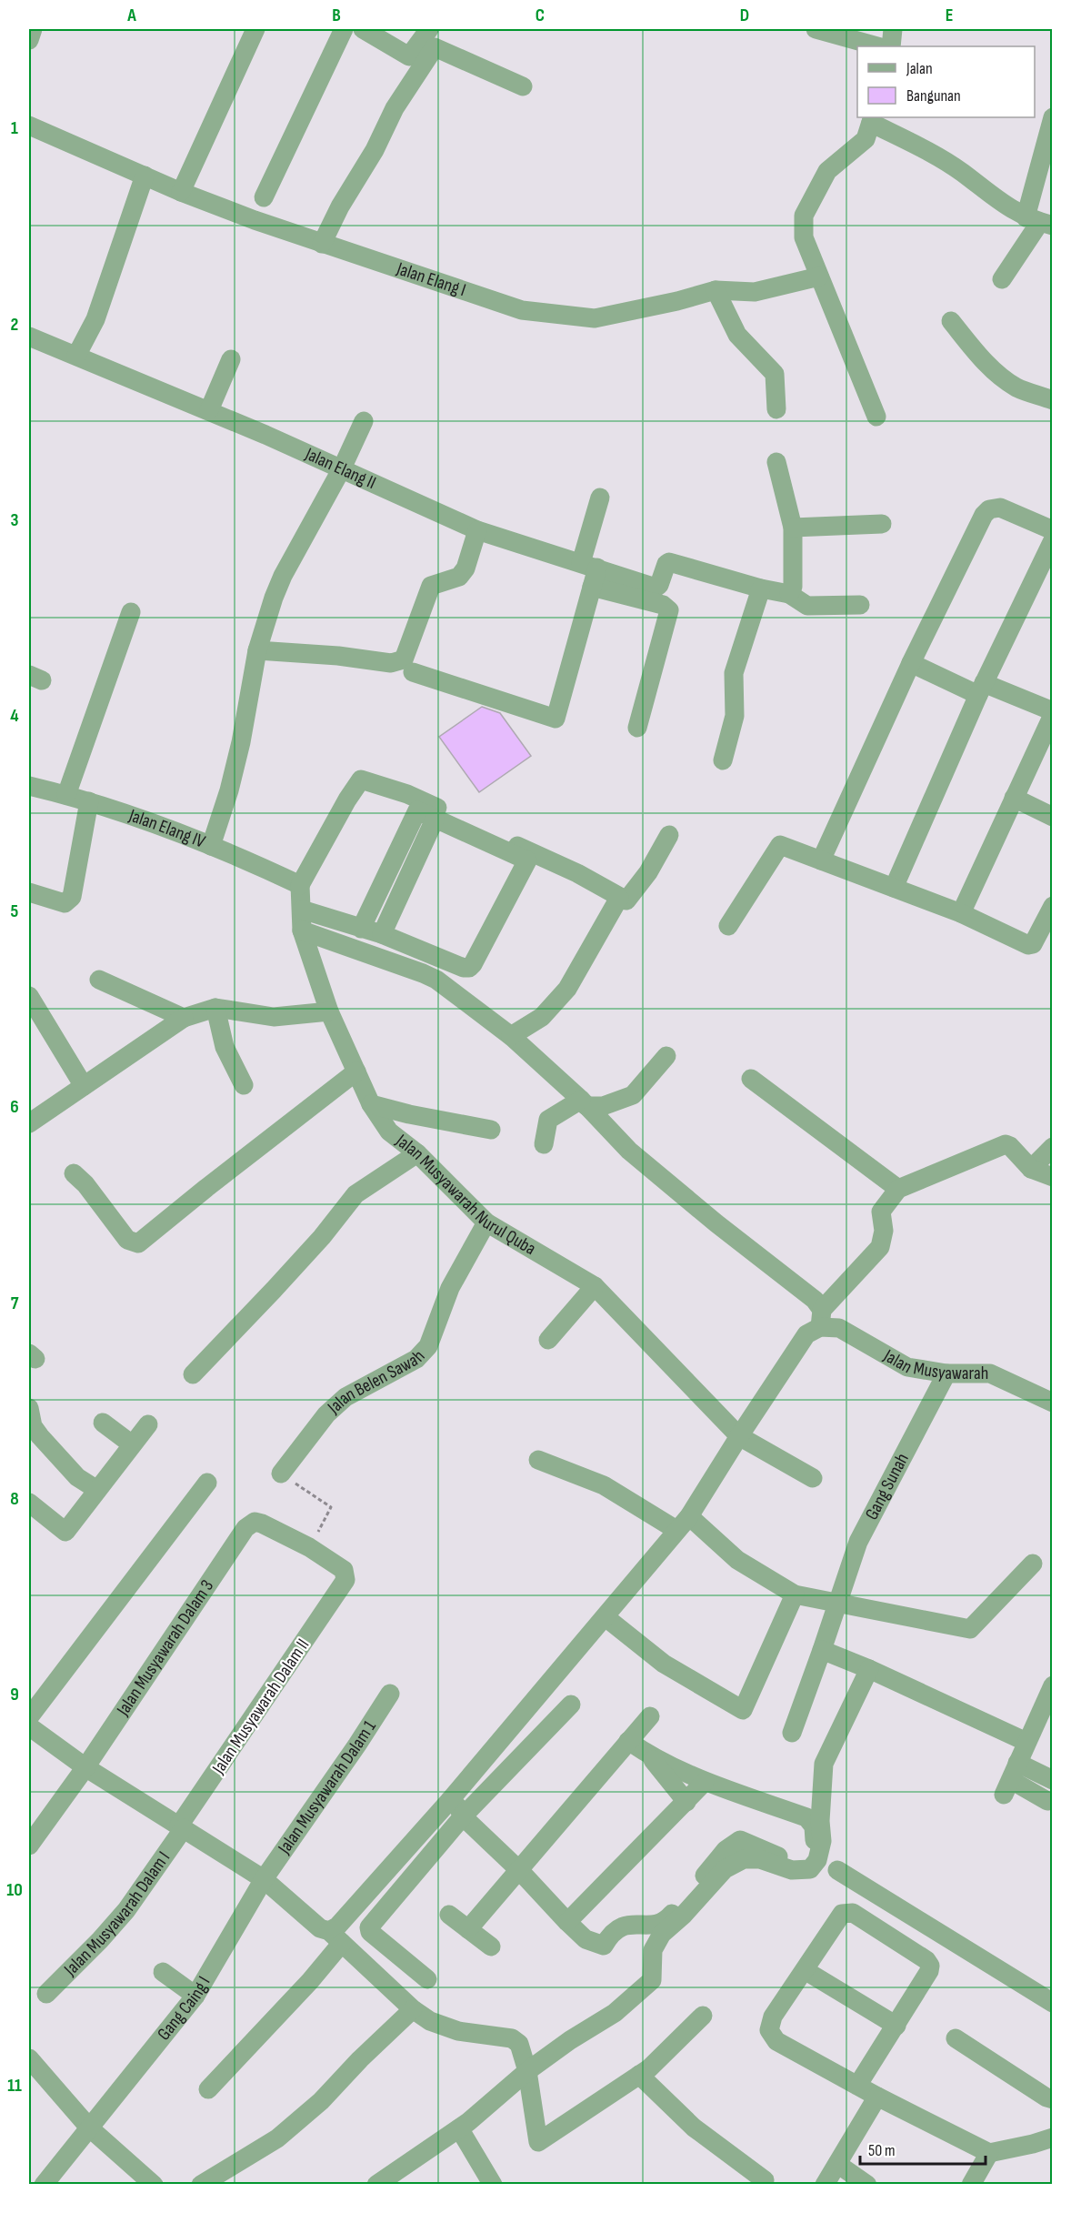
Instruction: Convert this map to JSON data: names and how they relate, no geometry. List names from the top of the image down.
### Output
{
  "streets": {
    "street": [
      "Jalan Elang I",
      "Jalan Elang II",
      "Jalan Elang IV",
      "Jalan Musyawarah Nurul Quba",
      "Jalan Musyawarah",
      "Jalan Belen Sawah",
      "Gang Sunah",
      "Jalan Musyawarah Dalam 3",
      "Jalan Musyawarah Dalam II",
      "Jalan Musyawarah Dalam 1",
      "Jalan Musyawarah Dalam I",
      "Gang Caing I"
    ]
  },
  "crossings": [
    ["Jalan Elang IV", "Jalan Musyawarah Nurul Quba"],
    ["Jalan Musyawarah Nurul Quba", "Jalan Belen Sawah"],
    ["Jalan Musyawarah", "Gang Sunah"],
    ["Jalan Musyawarah Dalam 3", "Jalan Musyawarah Dalam II"],
    ["Jalan Musyawarah Dalam II", "Jalan Musyawarah Dalam I"],
    ["Jalan Musyawarah Dalam 1", "Gang Caing I"]
  ],
  "legend": ["Jalan", "Bangunan"],
  "scale_bar": "50 m",
  "grid": {
    "columns": [
      "A",
      "B",
      "C",
      "D",
      "E"
    ],
    "rows": [
      "1",
      "2",
      "3",
      "4",
      "5",
      "6",
      "7",
      "8",
      "9",
      "10",
      "11"
    ]
  }
}
